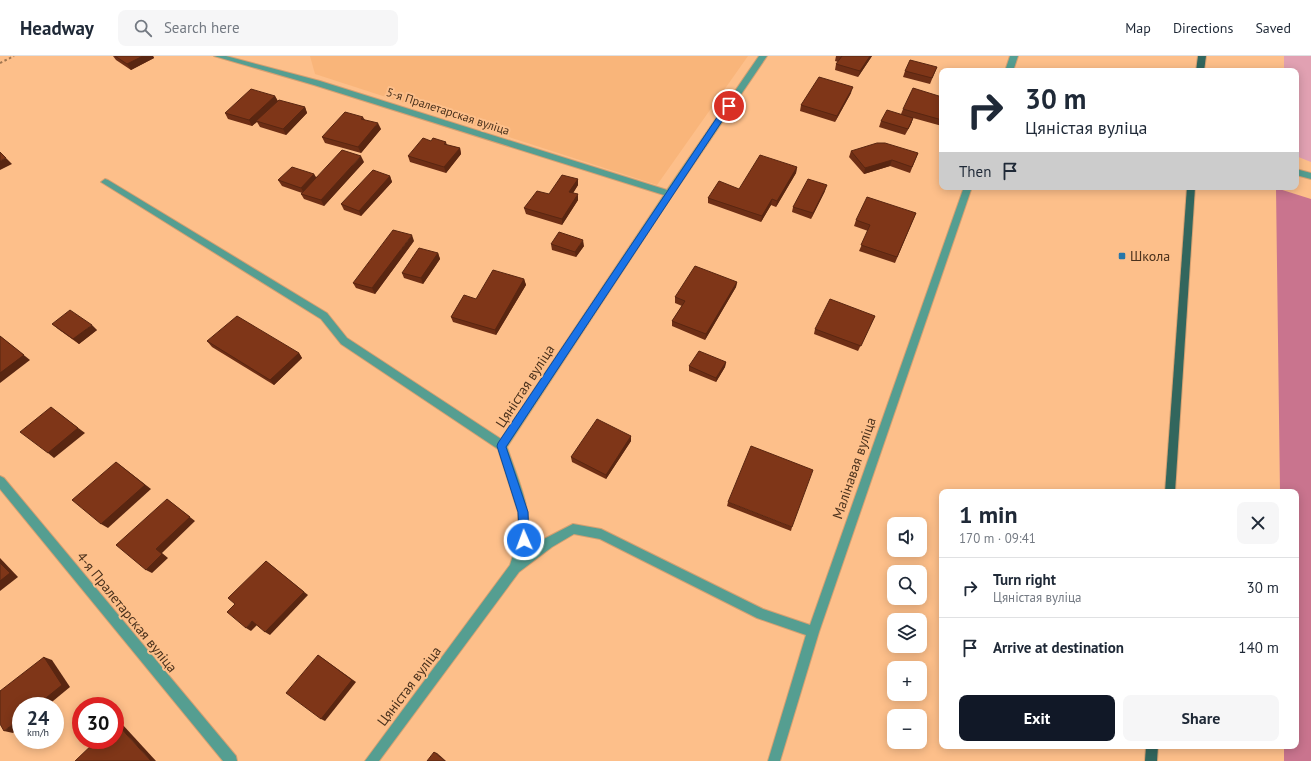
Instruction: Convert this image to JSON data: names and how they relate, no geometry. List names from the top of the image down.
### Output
{
  "streets": {
    "street": [
      "5-я Пралетарская вуліца",
      "Цяністая вуліца",
      "Малінавая вуліца",
      "4-я Пралетарская вуліца"
    ]
  },
  "crossings": [
    ["5-я Пралетарская вуліца", "Цяністая вуліца"]
  ],
  "places": {
    "transit": ["Школа"]
  },
  "page": {
    "header": "Headway",
    "search": "Search here",
    "nav": ["Map", "Directions", "Saved"],
    "turn": ["30 m", "Цяністая вуліца"],
    "then": "Then",
    "heading": ["1 min", "170 m · 09:41"],
    "map_buttons": ["+", "−"],
    "list": [
      {
        "name": "Turn right",
        "note": "Цяністая вуліца",
        "value": "30 m"
      },
      {
        "name": "Arrive at destination",
        "value": "140 m"
      }
    ],
    "buttons": ["Exit", "Share"],
    "speed": "24 km/h",
    "limit": "30"
  }
}
